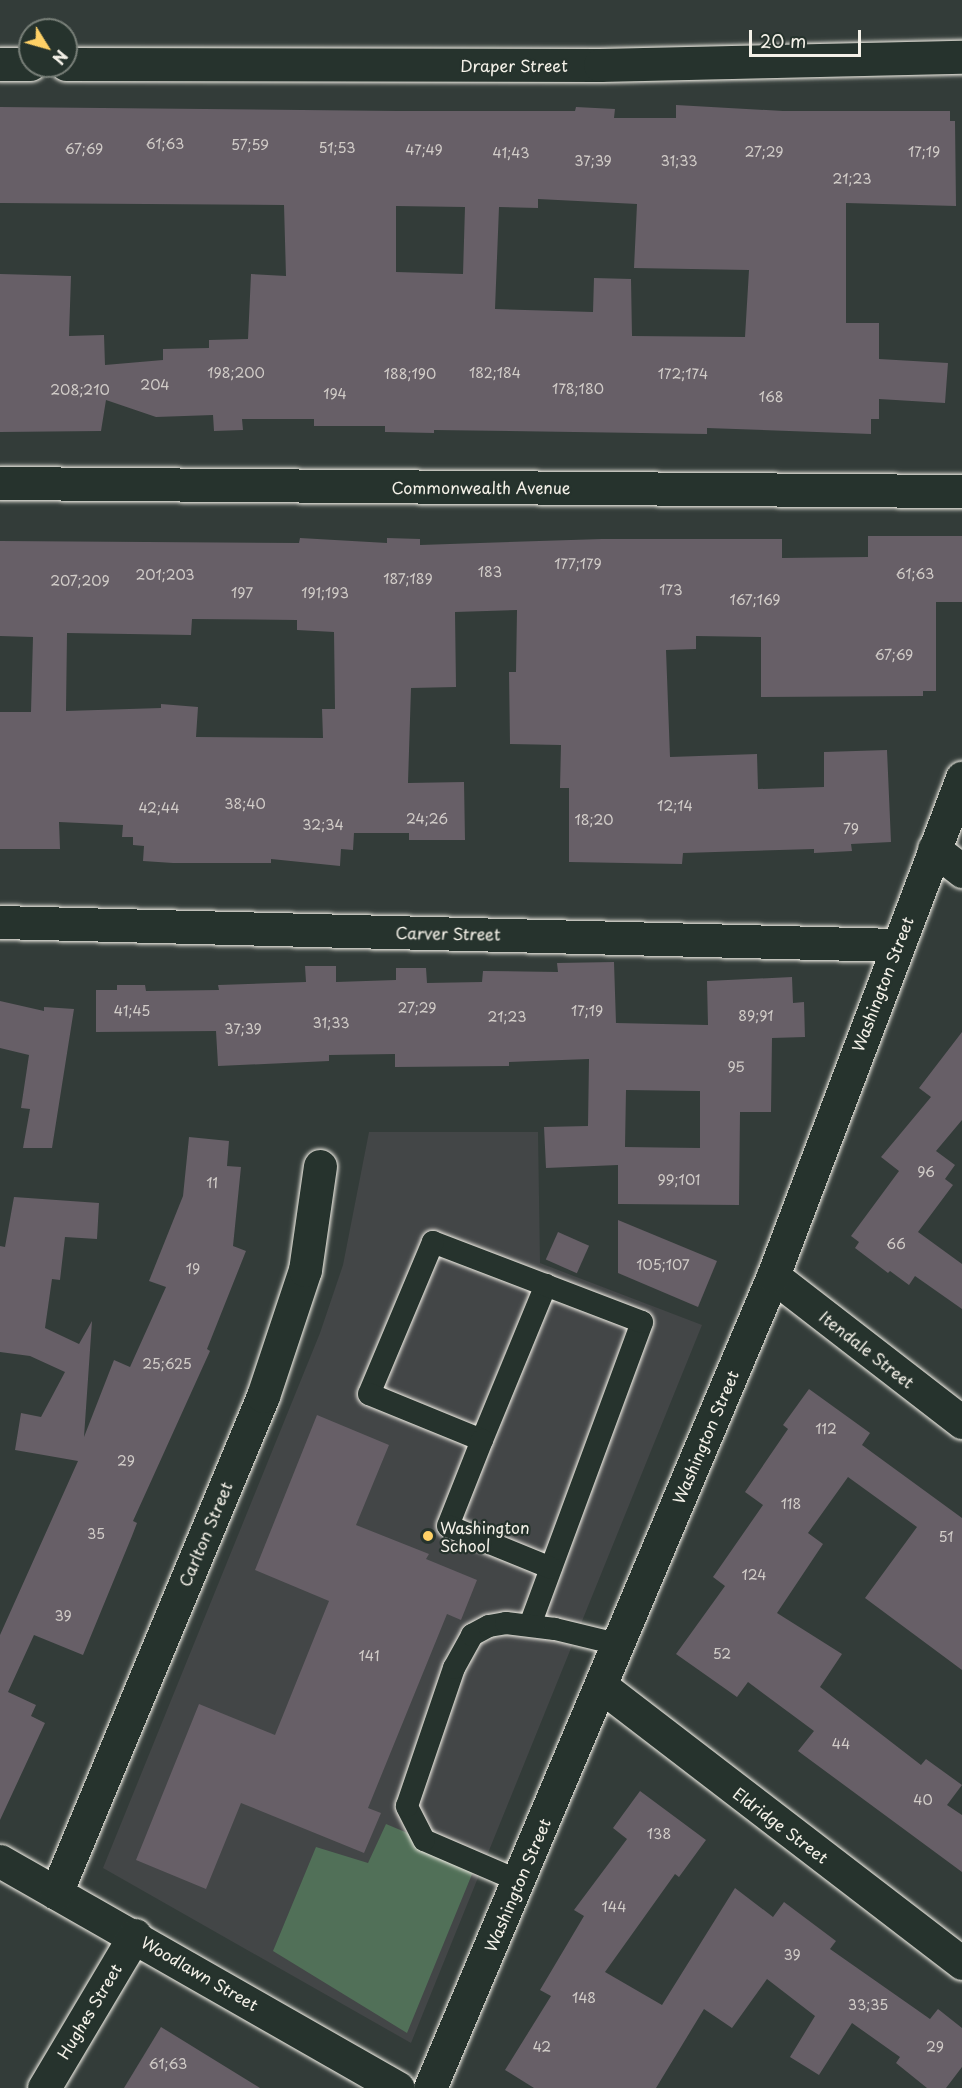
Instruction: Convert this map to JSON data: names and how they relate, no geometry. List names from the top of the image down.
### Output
{
  "streets": {
    "street": [
      "Draper Street",
      "Commonwealth Avenue",
      "Carver Street",
      "Washington Street",
      "Itendale Street",
      "Carlton Street",
      "Eldridge Street",
      "Woodlawn Street",
      "Hughes Street"
    ]
  },
  "crossings": [
    ["Carver Street", "Washington Street"],
    ["Washington Street", "Itendale Street"],
    ["Washington Street", "Eldridge Street"],
    ["Carlton Street", "Woodlawn Street"],
    ["Woodlawn Street", "Hughes Street"]
  ],
  "places": ["Washington School"],
  "house_numbers": [
    "61;63",
    "57;59",
    "51;53",
    "67;69",
    "47;49",
    "27;29",
    "17;19",
    "41;43",
    "37;39",
    "31;33",
    "21;23",
    "198;200",
    "182;184",
    "188;190",
    "172;174",
    "204",
    "178;180",
    "208;210",
    "194",
    "168",
    "177;179",
    "183",
    "61;63",
    "201;203",
    "187;189",
    "207;209",
    "173",
    "197",
    "191;193",
    "167;169",
    "67;69",
    "38;40",
    "12;14",
    "42;44",
    "24;26",
    "18;20",
    "32;34",
    "79",
    "27;29",
    "41;45",
    "17;19",
    "89;91",
    "21;23",
    "31;33",
    "37;39",
    "95",
    "96",
    "99;101",
    "11",
    "66",
    "105;107",
    "19",
    "25;625",
    "112",
    "29",
    "118",
    "35",
    "51",
    "124",
    "39",
    "52",
    "141",
    "44",
    "40",
    "138",
    "144",
    "39",
    "148",
    "33;35",
    "42",
    "29",
    "61;63"
  ],
  "scale_bar": "20 m",
  "north": "bottom right"
}
